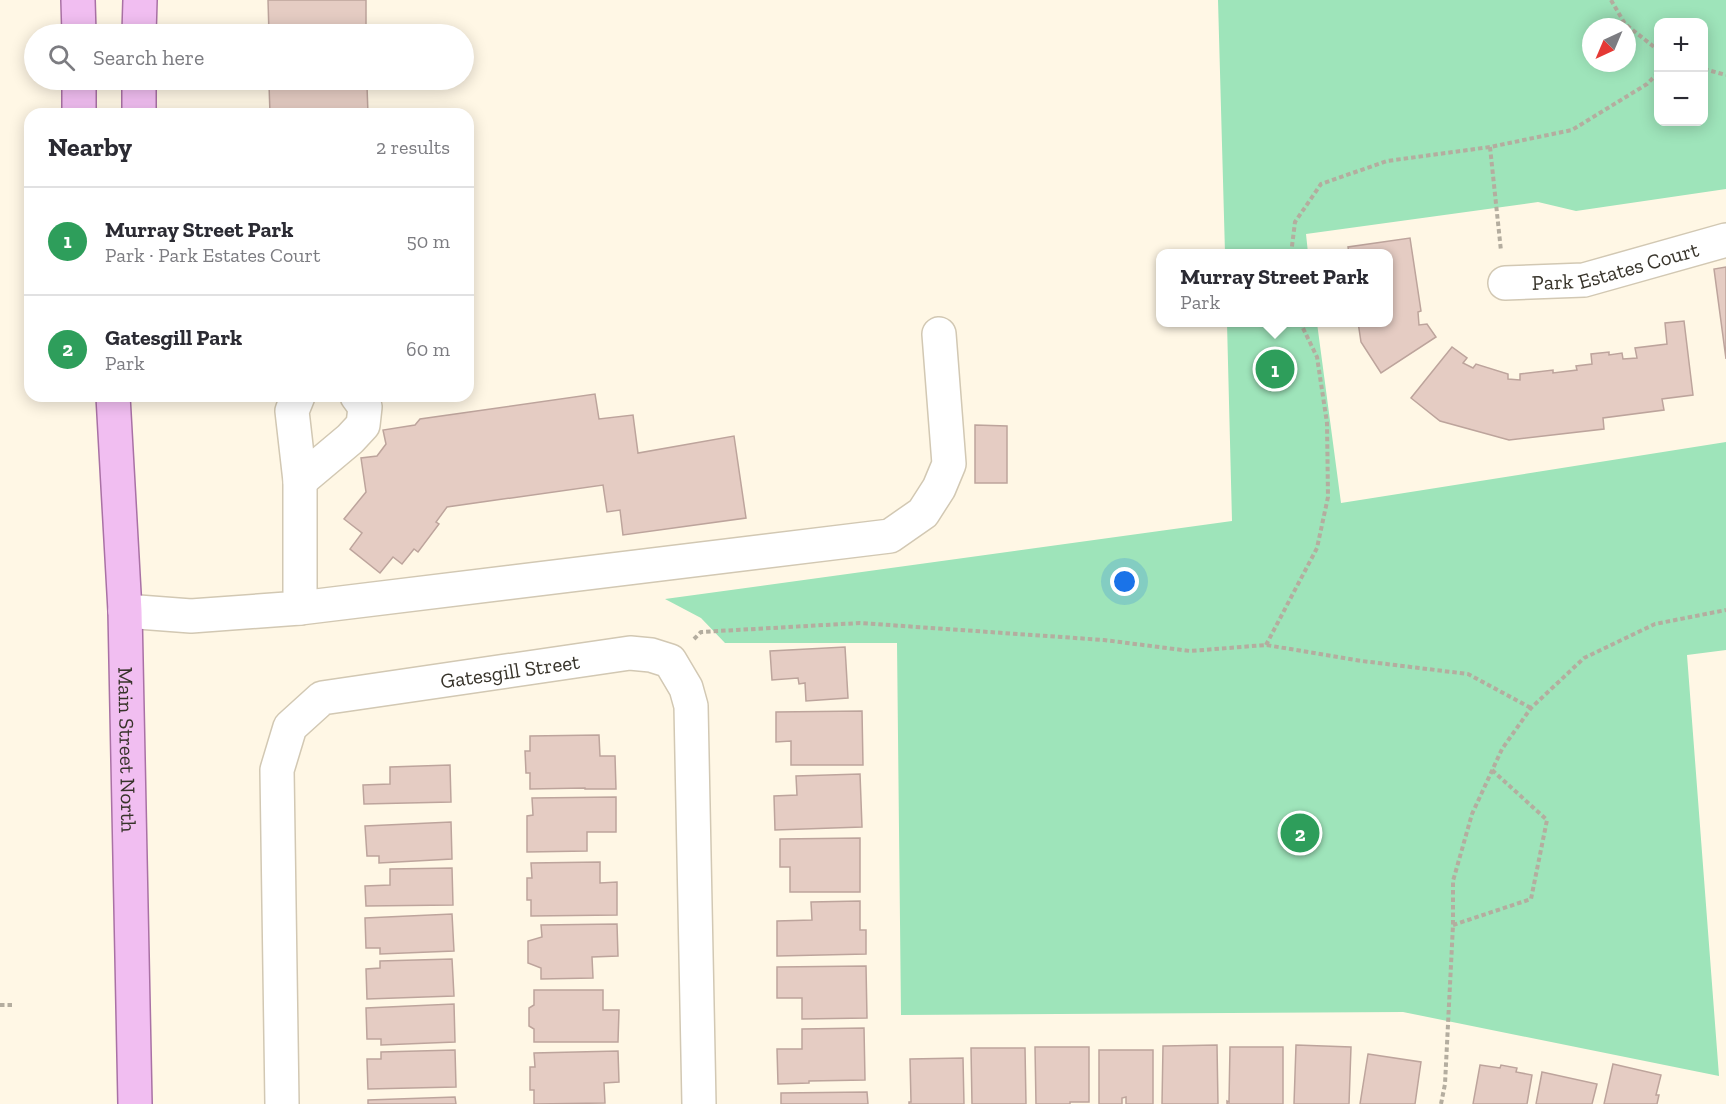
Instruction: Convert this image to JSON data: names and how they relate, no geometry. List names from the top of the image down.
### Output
{
  "streets": {
    "main road": ["Main Street North"],
    "street": ["Park Estates Court", "Gatesgill Street"]
  },
  "north": "bottom left",
  "page": {
    "map_buttons": ["+", "−"],
    "search": "Search here",
    "heading": ["Nearby", "2 results"],
    "list": [
      {
        "mark": "1",
        "name": "Murray Street Park",
        "note": "Park · Park Estates Court",
        "value": "50 m"
      },
      {
        "mark": "2",
        "name": "Gatesgill Park",
        "note": "Park",
        "value": "60 m"
      }
    ],
    "popup": ["Murray Street Park", "Park"],
    "pins": ["1", "2"]
  }
}
